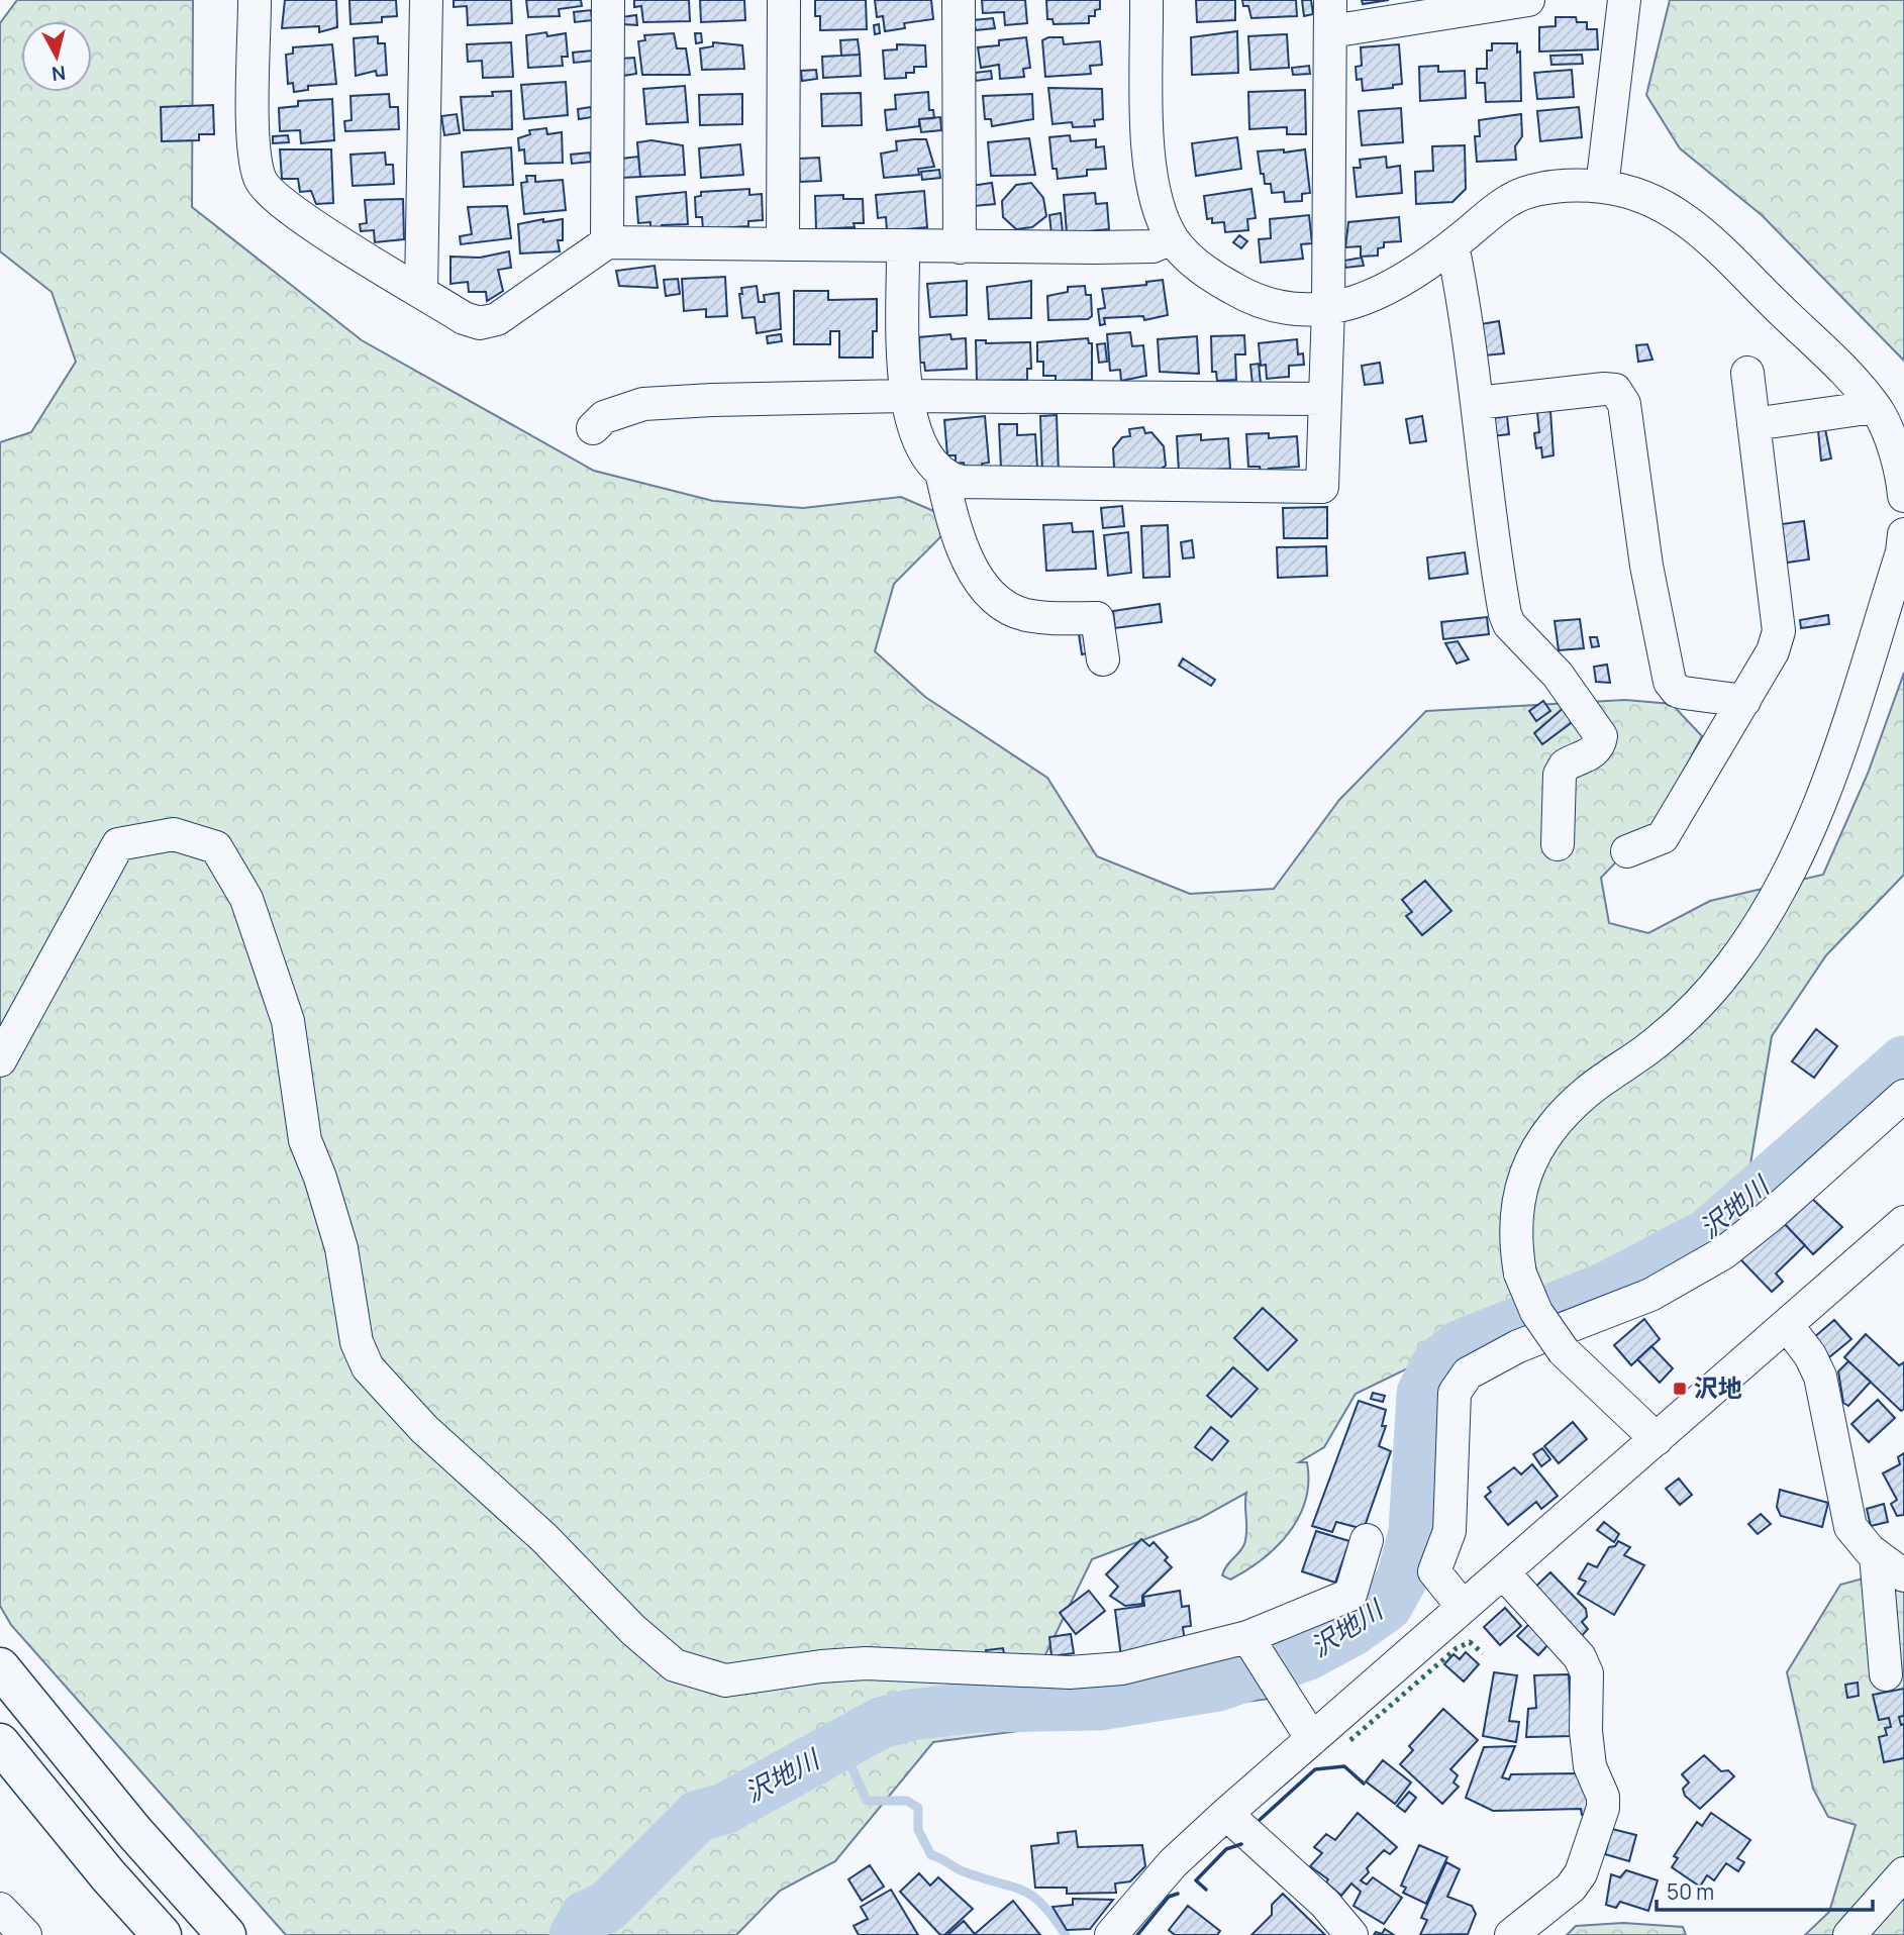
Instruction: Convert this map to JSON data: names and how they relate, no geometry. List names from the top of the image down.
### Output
{
  "water": ["沢地川"],
  "places": {
    "transit": ["沢地"]
  },
  "scale_bar": "50 m",
  "north": "bottom"
}
